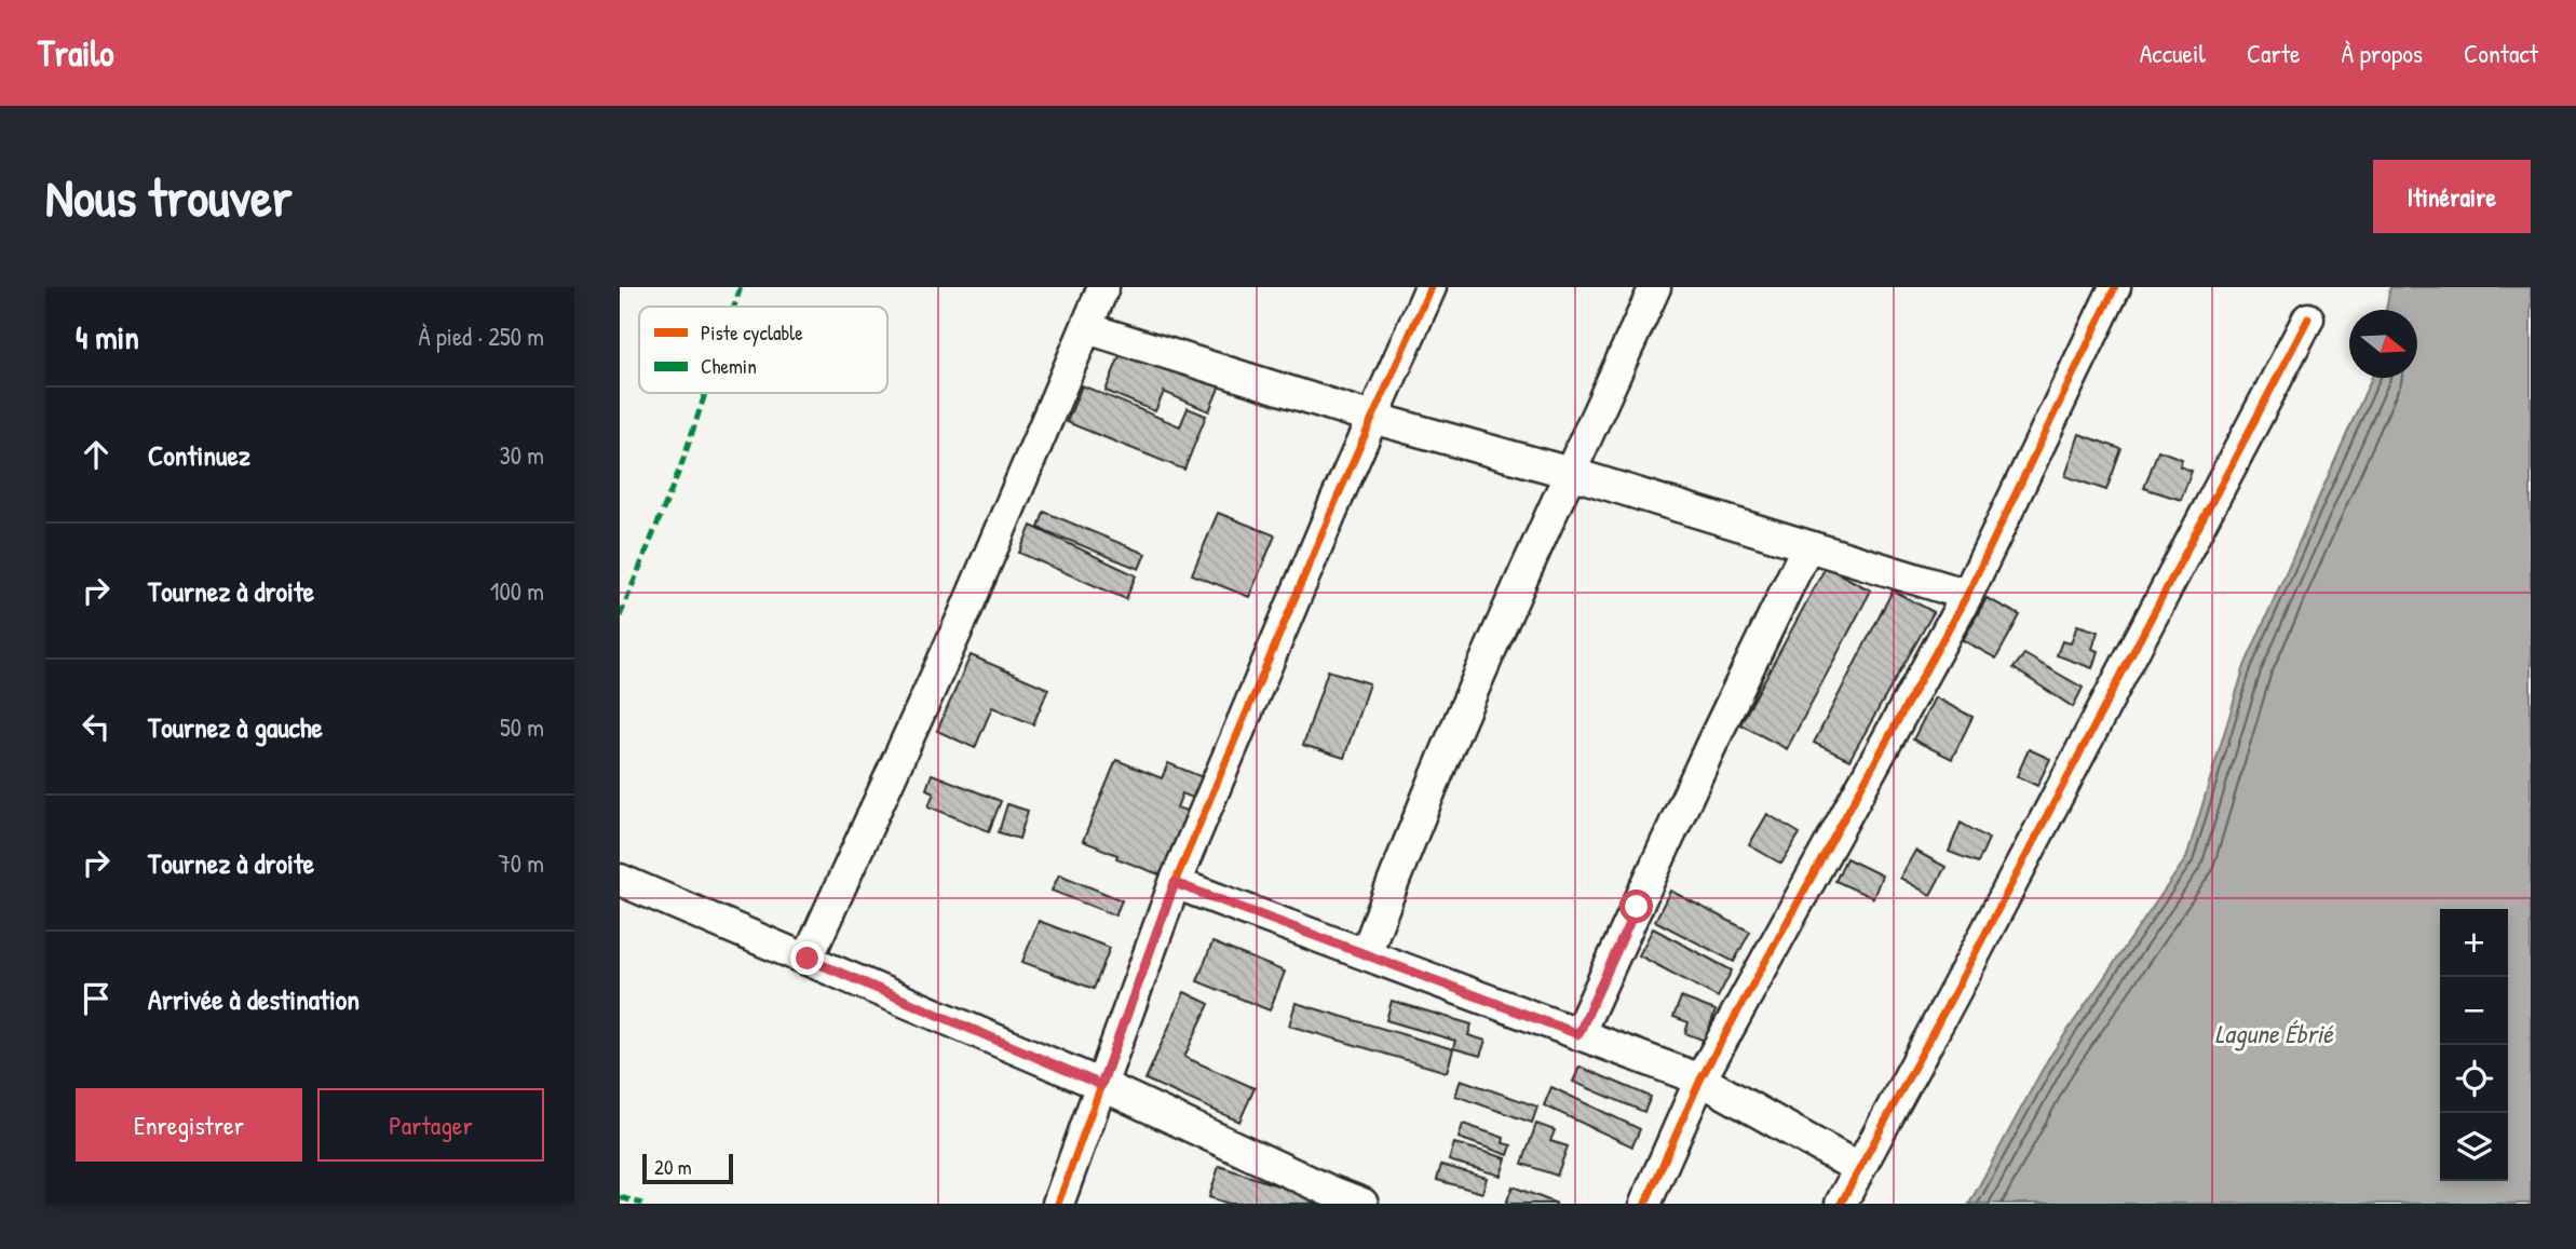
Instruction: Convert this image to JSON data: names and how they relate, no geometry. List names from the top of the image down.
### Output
{
  "water": ["Lagune Ébrié"],
  "legend": ["Piste cyclable", "Chemin"],
  "scale_bar": "20 m",
  "north": "right",
  "page": {
    "header": "Trailo",
    "nav": [
      "Accueil",
      "Carte",
      "À propos",
      "Contact"
    ],
    "buttons": [
      "Itinéraire",
      ["Enregistrer", "Partager"]
    ],
    "title": "Nous trouver",
    "heading": ["4 min", "À pied · 250 m"],
    "list": [
      ["Continuez", "30 m"],
      ["Tournez à droite", "100 m"],
      ["Tournez à gauche", "50 m"],
      ["Tournez à droite", "70 m"],
      "Arrivée à destination"
    ],
    "map_buttons": ["+", "−"],
    "scale": "20 m"
  }
}
